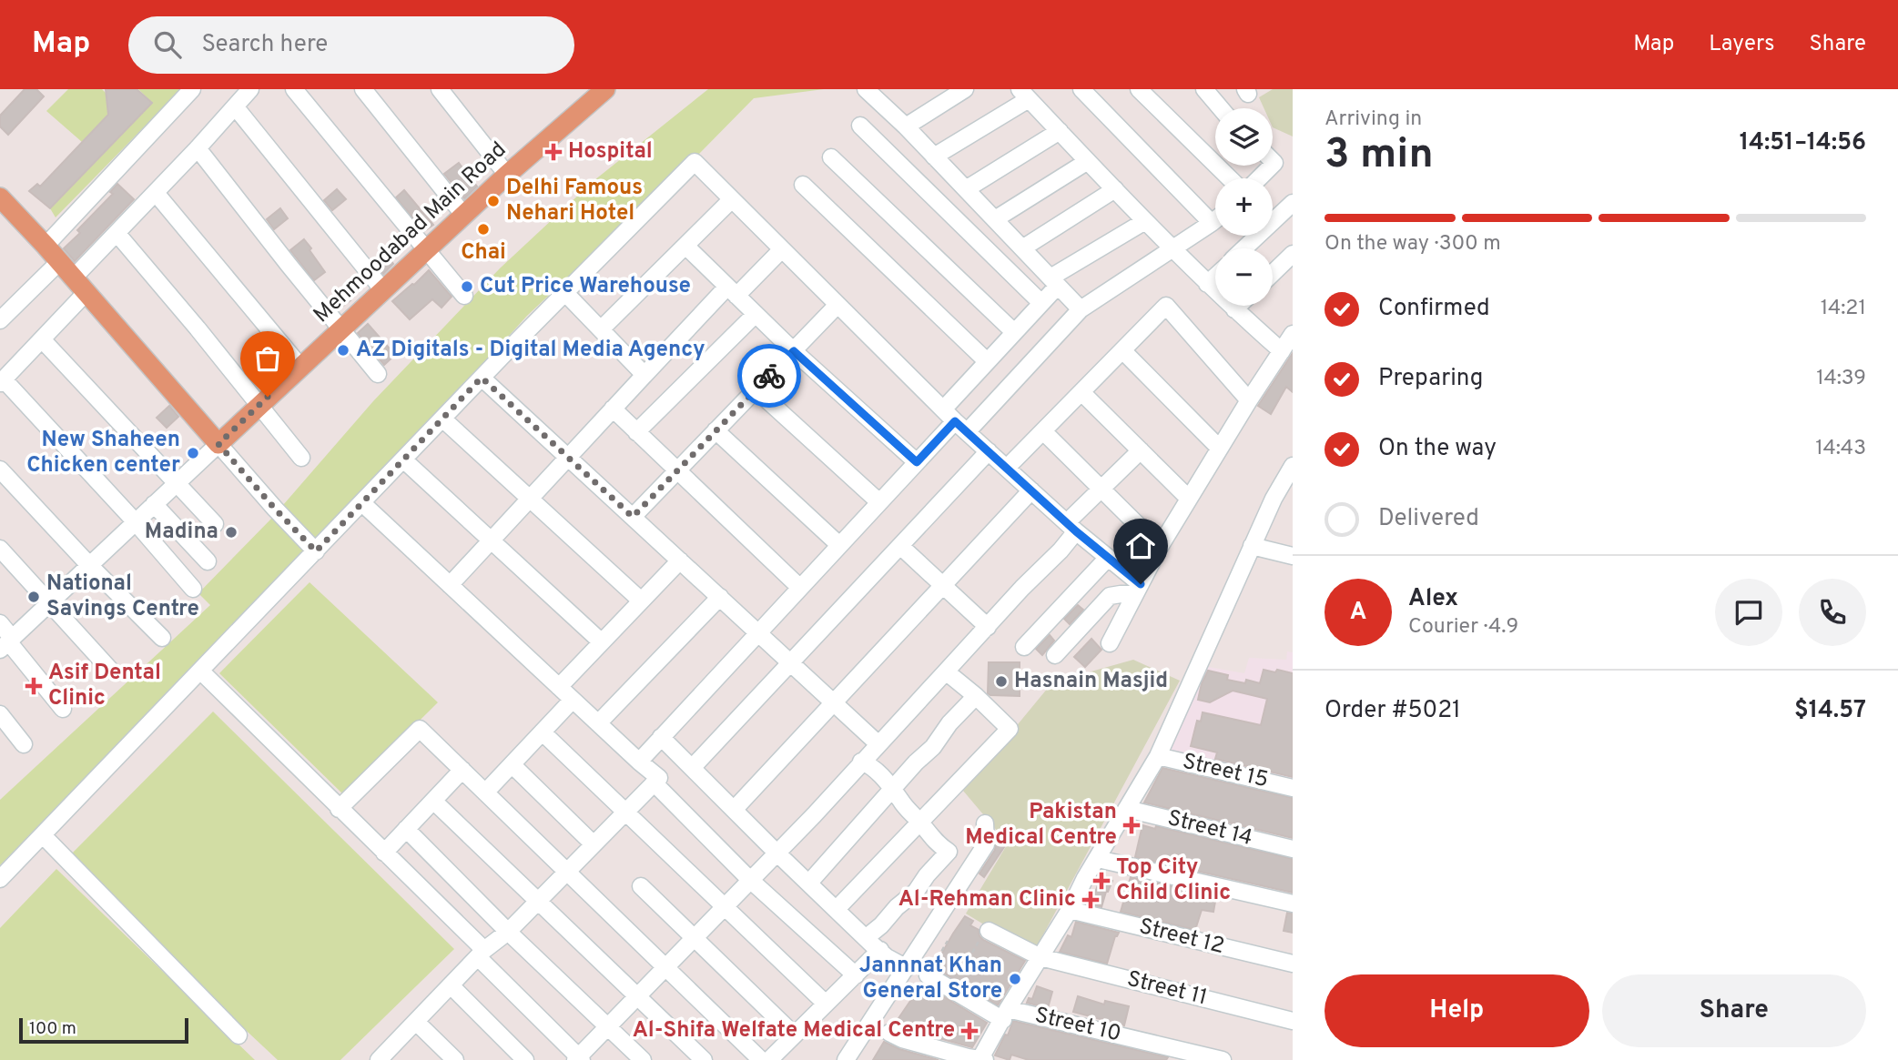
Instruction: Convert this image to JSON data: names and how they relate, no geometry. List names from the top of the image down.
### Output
{
  "streets": {
    "main road": ["Mehmoodabad Main Road"],
    "street": [
      "Street 15",
      "Street 14",
      "Street 12",
      "Street 11",
      "Street 10"
    ]
  },
  "places": {
    "health": [
      "Hospital",
      "Asif Dental Clinic",
      "Pakistan Medical Centre",
      "Top City Child Clinic",
      "Al-Rehman Clinic",
      "Al-Shifa Welfate Medical Centre"
    ],
    "other": [
      "Delhi Famous Nehari Hotel",
      "Chai",
      "Cut Price Warehouse",
      "AZ Digitals - Digital Media Agency",
      "New Shaheen Chicken center",
      "Madina",
      "National Savings Centre",
      "Hasnain Masjid",
      "Jannnat Khan General Store"
    ]
  },
  "scale_bar": "100 m",
  "page": {
    "header": "Map",
    "search": "Search here",
    "nav": ["Map", "Layers", "Share"],
    "heading": ["3 min", "Arriving in", "14:51–14:56"],
    "panel": [
      "Alex",
      "Courier · 4.9",
      "Order #5021",
      "$14.57"
    ],
    "map_buttons": ["+", "−"],
    "bar": "On the way · 300 m",
    "list": [
      ["Confirmed", "14:21"],
      ["Preparing", "14:39"],
      ["On the way", "14:43"],
      "Delivered"
    ],
    "round": "A",
    "buttons": ["Help", "Share"],
    "scale": "100 m"
  }
}
